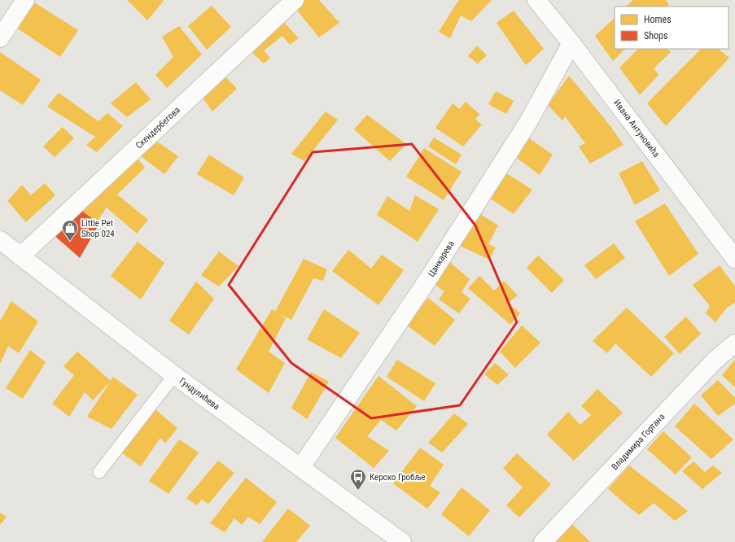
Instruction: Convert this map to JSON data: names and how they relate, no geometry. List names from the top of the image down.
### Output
{
  "streets": {
    "street": [
      "Скендербегова",
      "Ивана Антуновића",
      "Цанкарева",
      "Гундулићева",
      "Владимира Гортана"
    ]
  },
  "crossings": [
    ["Скендербегова", "Гундулићева"],
    ["Ивана Антуновића", "Цанкарева"],
    ["Цанкарева", "Гундулићева"]
  ],
  "places": {
    "shop": ["Little Pet Shop 024"],
    "bus stop": ["Керско Гробље"]
  },
  "legend": ["Homes", "Shops"]
}
